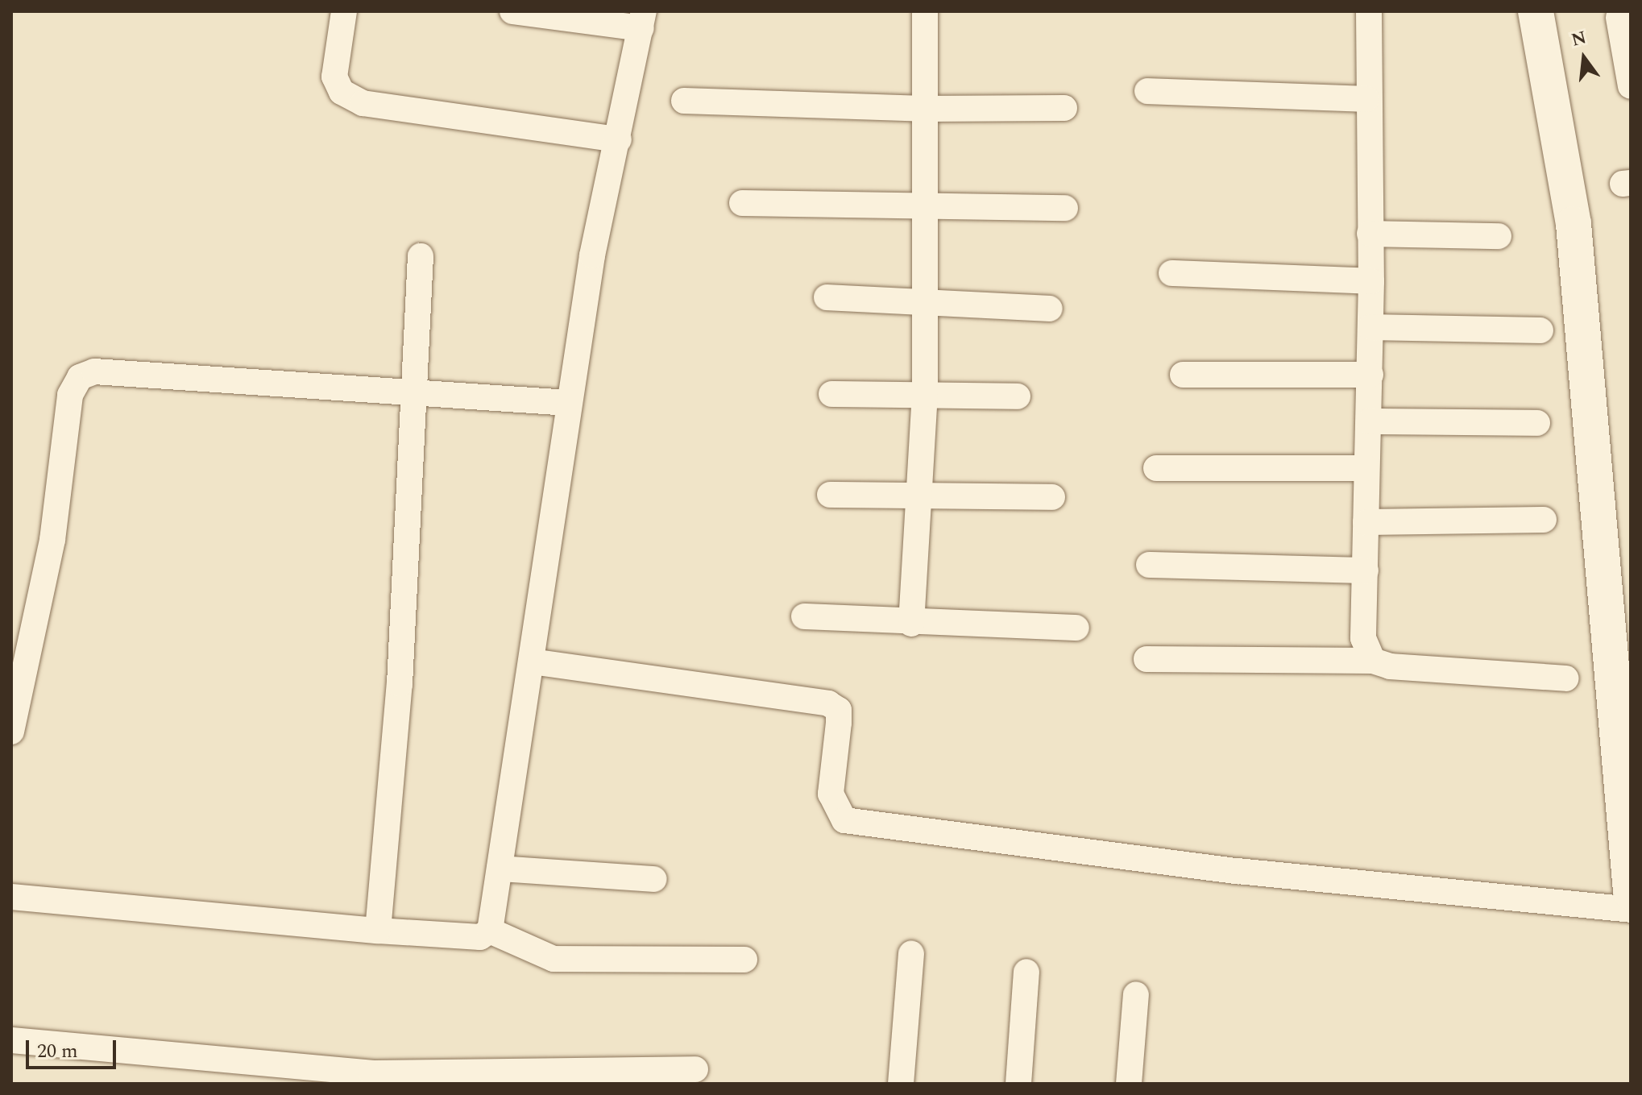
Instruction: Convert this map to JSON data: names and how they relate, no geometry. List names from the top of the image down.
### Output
{
  "scale_bar": "20 m",
  "north": "top"
}
